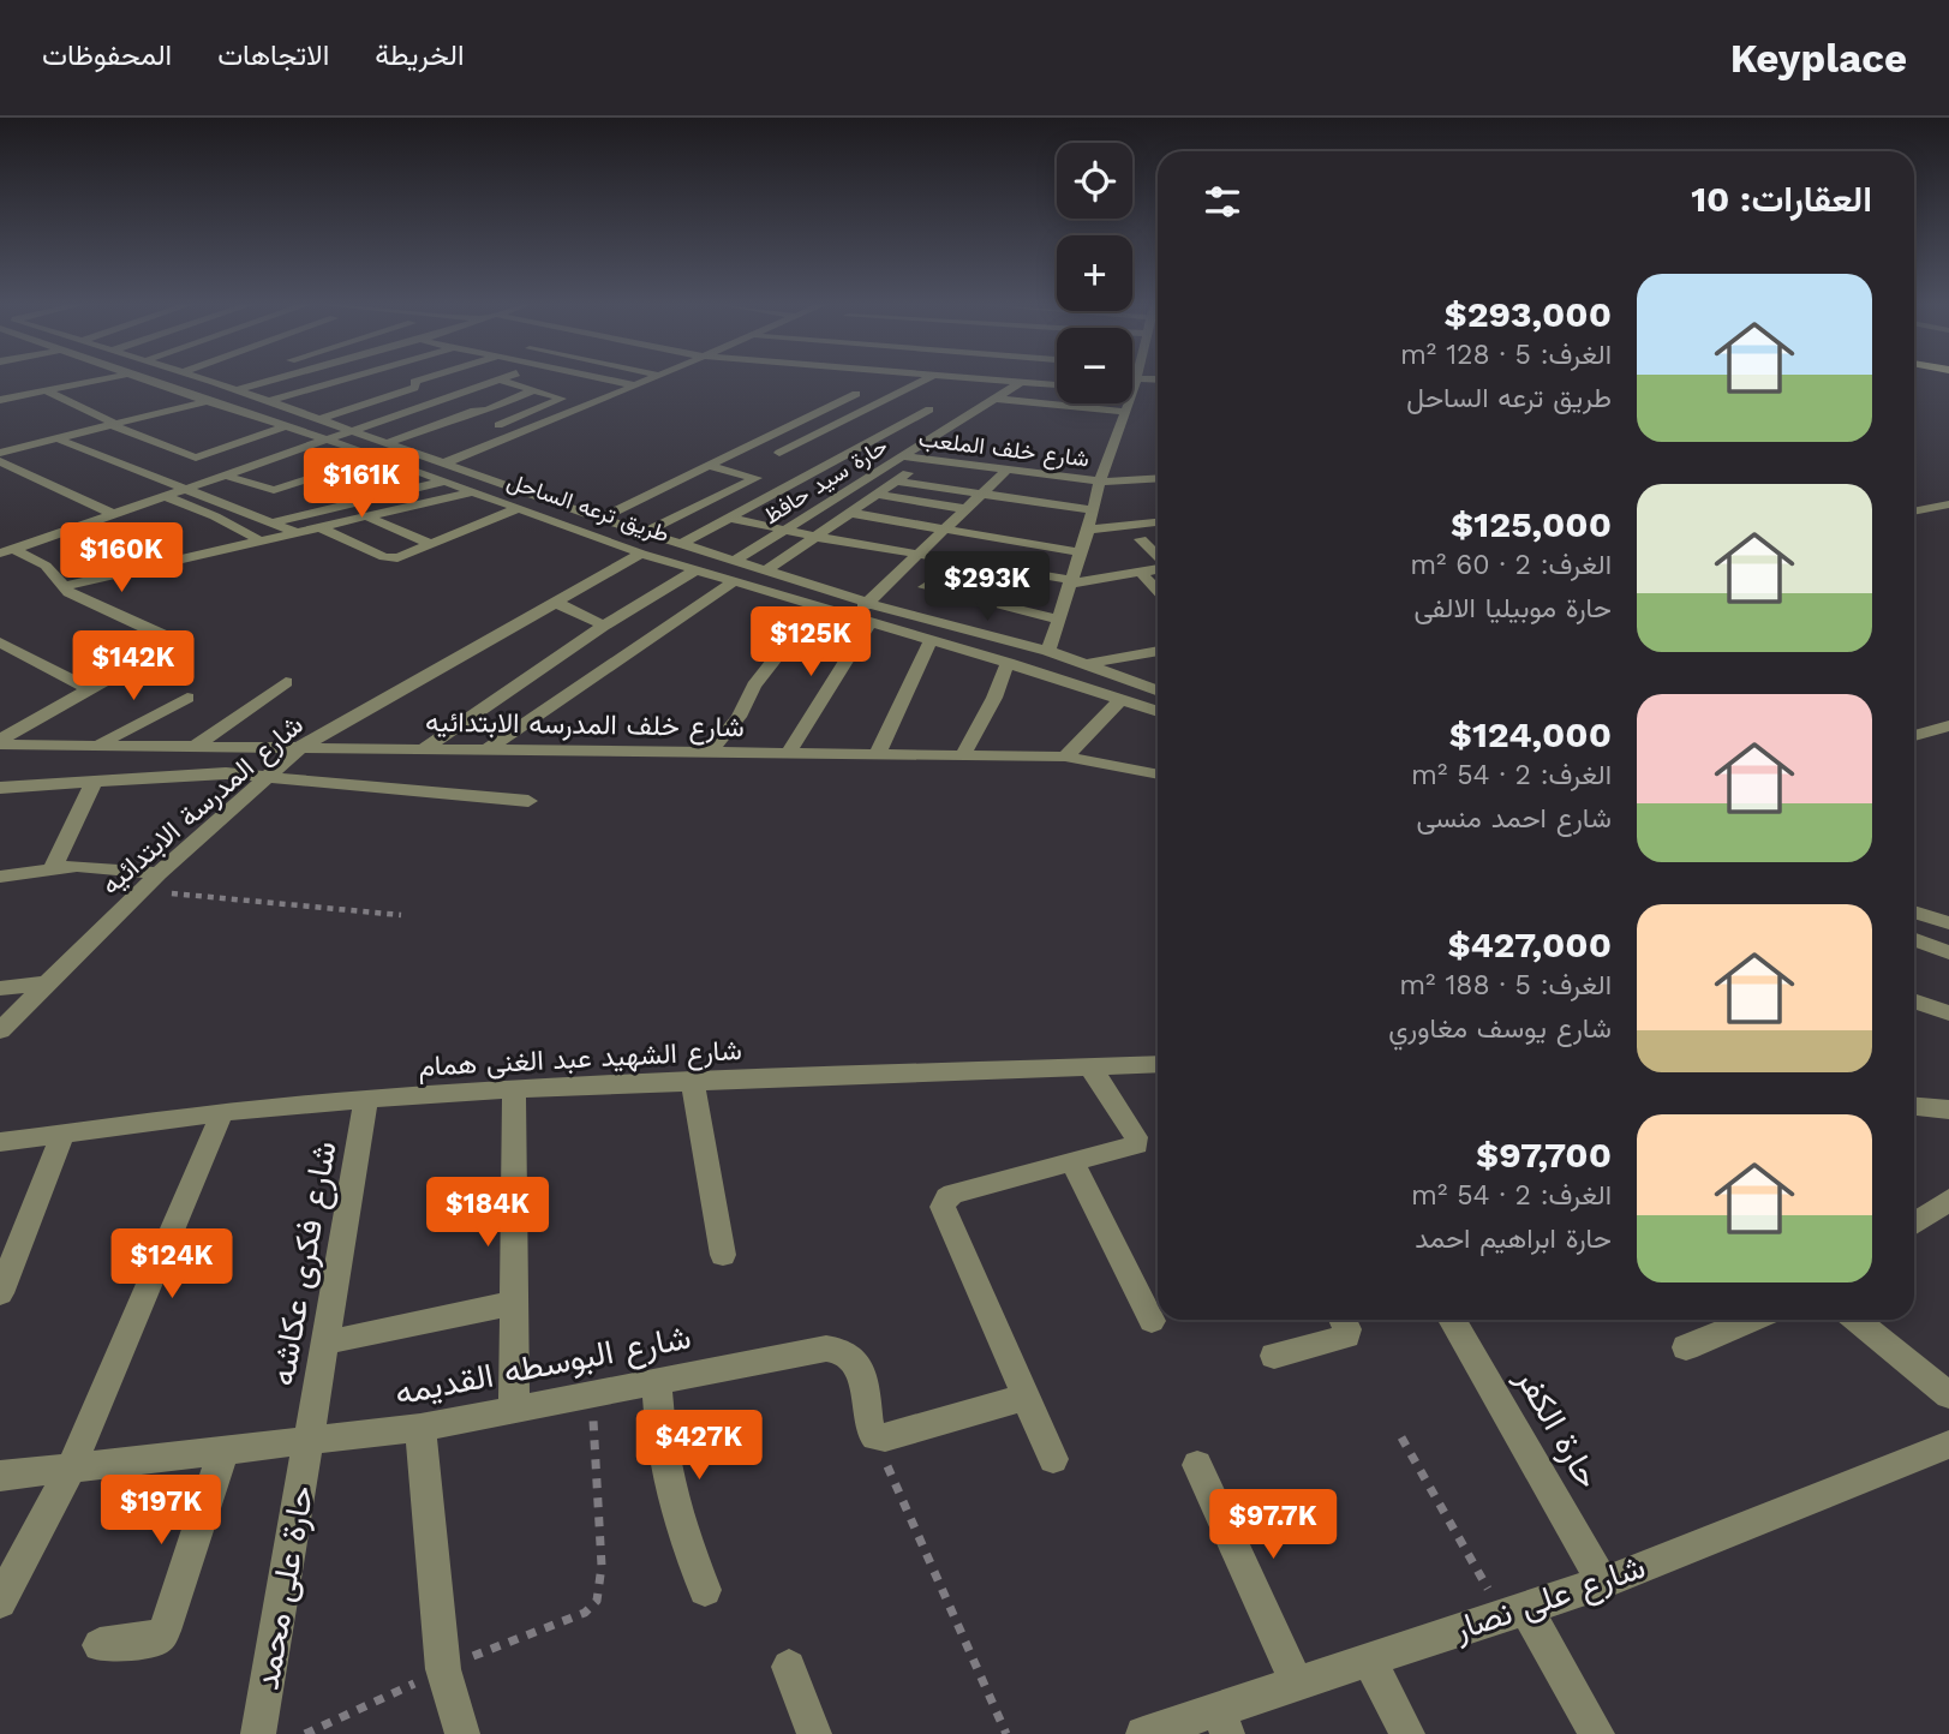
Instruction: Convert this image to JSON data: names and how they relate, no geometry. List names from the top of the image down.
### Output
{
  "streets": {
    "street": [
      "شارع خلف الملعب",
      "حارة سيد حافظ",
      "طريق ترعه الساحل",
      "شارع خلف المدرسه الابتدائيه",
      "شارع المدرسة الابتدائيه",
      "شارع الشهيد عبد الغنى همام",
      "شارع فكرى عكاشه",
      "شارع البوسطه القديمه",
      "حارة الكفر",
      "حارة على محمد",
      "شارع على نصار"
    ]
  },
  "crossings": [
    ["شارع خلف الملعب", "حارة سيد حافظ"],
    ["حارة سيد حافظ", "طريق ترعه الساحل"],
    ["طريق ترعه الساحل", "شارع المدرسة الابتدائيه"],
    ["شارع خلف المدرسه الابتدائيه", "شارع المدرسة الابتدائيه"],
    ["شارع الشهيد عبد الغنى همام", "شارع فكرى عكاشه"],
    ["شارع فكرى عكاشه", "شارع البوسطه القديمه"],
    ["شارع فكرى عكاشه", "حارة على محمد"],
    ["شارع البوسطه القديمه", "حارة على محمد"],
    ["حارة الكفر", "شارع على نصار"]
  ],
  "page": {
    "header": "Keyplace",
    "nav": ["الخريطة", "الاتجاهات", "المحفوظات"],
    "map_buttons": ["+", "−"],
    "heading": "العقارات: 10",
    "list": [
      {
        "name": "$293,000",
        "note": "الغرف: 5 · 128 m² · طريق ترعه الساحل"
      },
      {
        "name": "$125,000",
        "note": "الغرف: 2 · 60 m² · حارة موبيليا الالفى"
      },
      {
        "name": "$124,000",
        "note": "الغرف: 2 · 54 m² · شارع احمد منسى"
      },
      {
        "name": "$427,000",
        "note": "الغرف: 5 · 188 m² · شارع يوسف مغاوري"
      },
      {
        "name": "$97,700",
        "note": "الغرف: 2 · 54 m² · حارة ابراهيم احمد"
      }
    ],
    "price": [
      "$161K",
      "$160K",
      "$293K",
      "$125K",
      "$142K",
      "$184K",
      "$124K",
      "$427K",
      "$197K",
      "$97.7K"
    ]
  }
}
